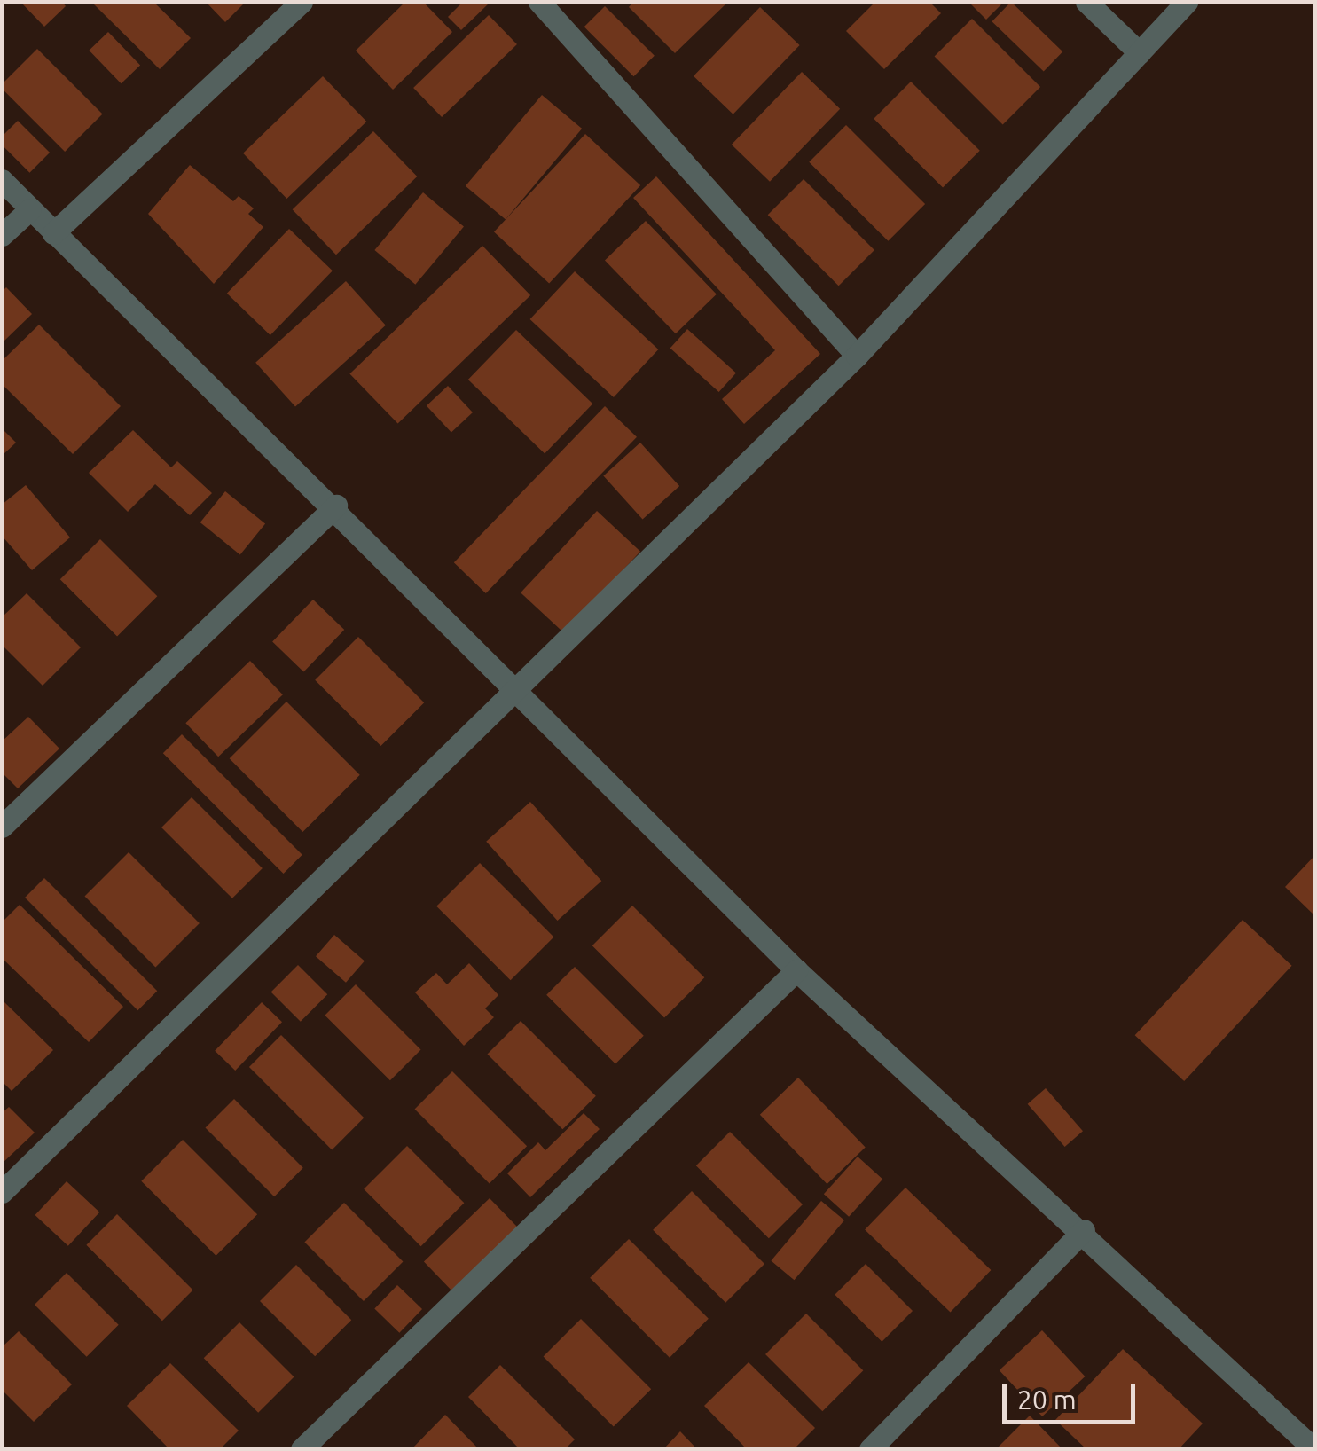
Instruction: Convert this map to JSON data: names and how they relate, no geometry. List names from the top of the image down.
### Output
{
  "scale_bar": "20 m"
}
